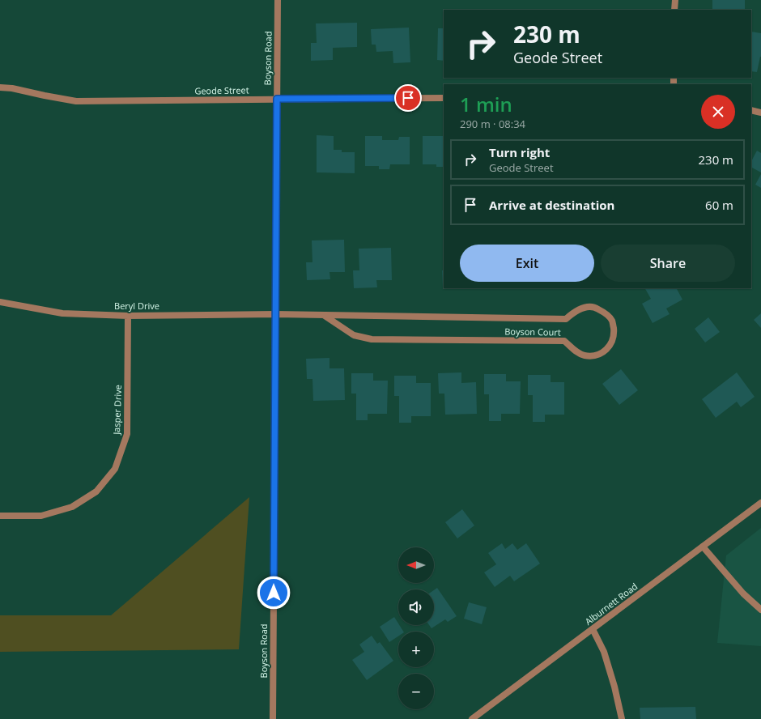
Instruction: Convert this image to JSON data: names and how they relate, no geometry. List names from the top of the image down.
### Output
{
  "streets": {
    "street": [
      "Boyson Road",
      "Geode Street",
      "Beryl Drive",
      "Boyson Court",
      "Jasper Drive",
      "Alburnett Road"
    ]
  },
  "crossings": [
    ["Boyson Road", "Geode Street"],
    ["Boyson Road", "Beryl Drive"],
    ["Beryl Drive", "Boyson Court"],
    ["Beryl Drive", "Jasper Drive"]
  ],
  "north": "left",
  "page": {
    "turn": ["230 m", "Geode Street"],
    "heading": ["1 min", "290 m · 08:34"],
    "list": [
      {
        "name": "Turn right",
        "note": "Geode Street",
        "value": "230 m"
      },
      {
        "name": "Arrive at destination",
        "value": "60 m"
      }
    ],
    "buttons": ["Exit", "Share"],
    "map_buttons": ["+", "−"]
  }
}
